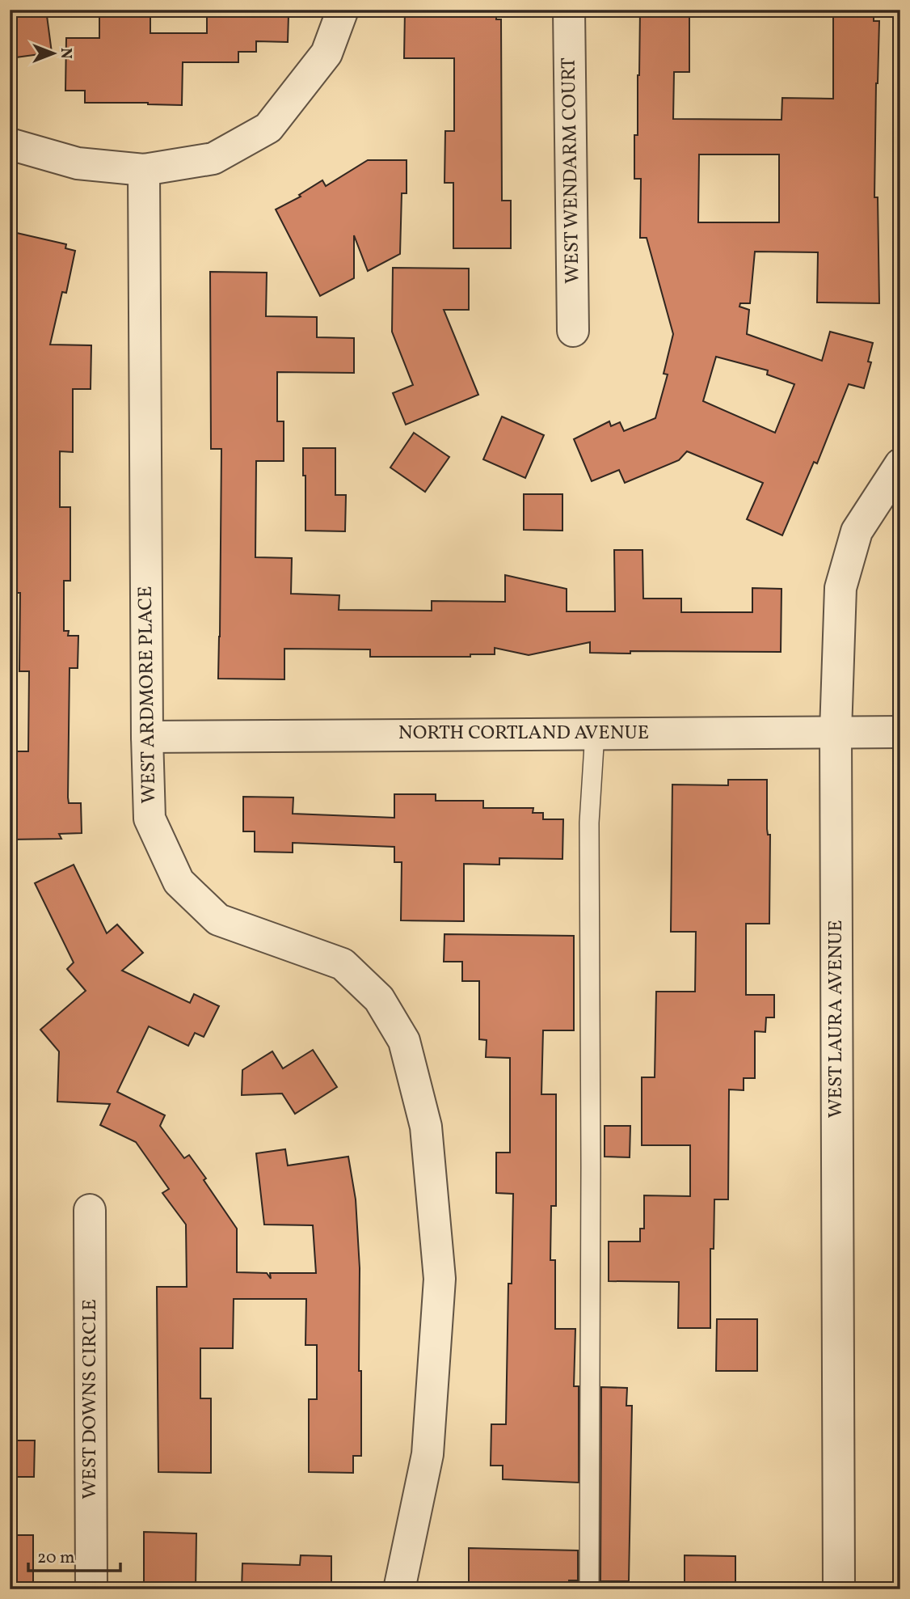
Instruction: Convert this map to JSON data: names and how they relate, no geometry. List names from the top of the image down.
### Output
{
  "streets": {
    "street": [
      "WEST WENDARM COURT",
      "WEST ARDMORE PLACE",
      "NORTH CORTLAND AVENUE",
      "WEST LAURA AVENUE",
      "WEST DOWNS CIRCLE"
    ]
  },
  "crossings": [
    ["WEST ARDMORE PLACE", "NORTH CORTLAND AVENUE"],
    ["NORTH CORTLAND AVENUE", "WEST LAURA AVENUE"]
  ],
  "scale_bar": "20 m",
  "north": "right"
}
